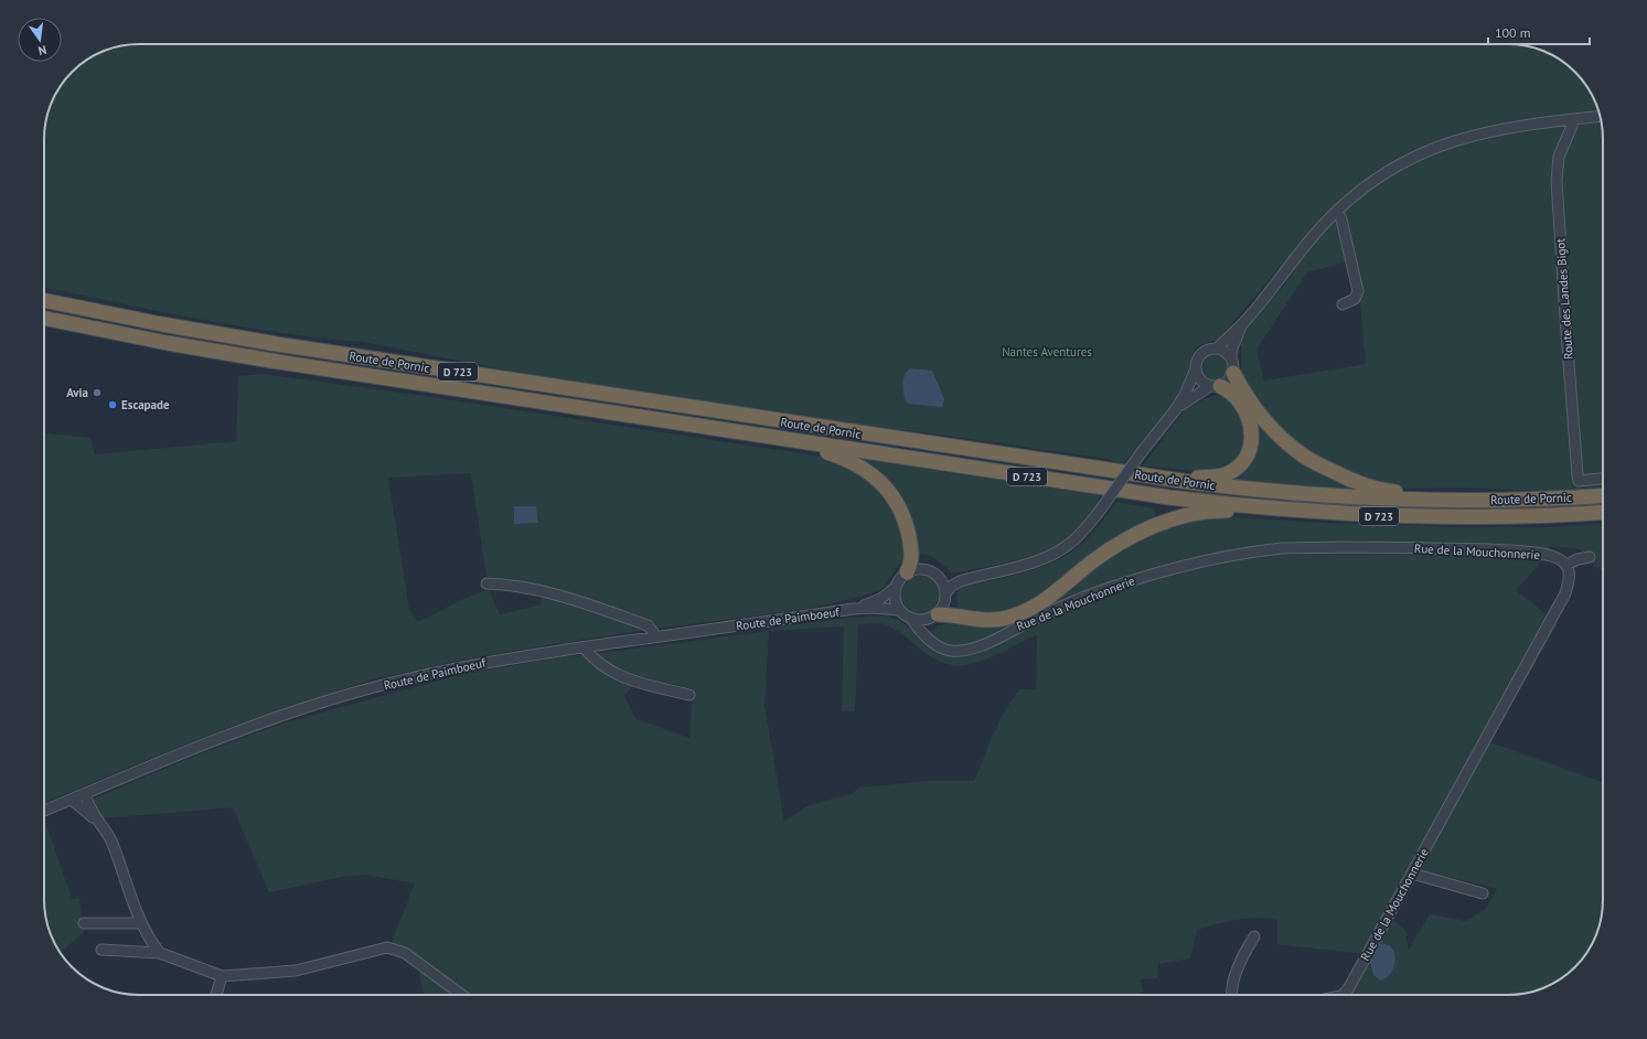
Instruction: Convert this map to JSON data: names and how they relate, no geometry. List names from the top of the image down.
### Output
{
  "streets": {
    "highway": ["Route de Pornic", "D 723"],
    "street": ["Route des Landes Bigot", "Rue de la Mouchonnerie", "Route de Paimboeuf"]
  },
  "crossings": [
    ["Rue de la Mouchonnerie", "Route de Paimboeuf"]
  ],
  "parks": ["Nantes Aventures"],
  "places": ["Avia", "Escapade"],
  "scale_bar": "100 m",
  "north": "bottom"
}
